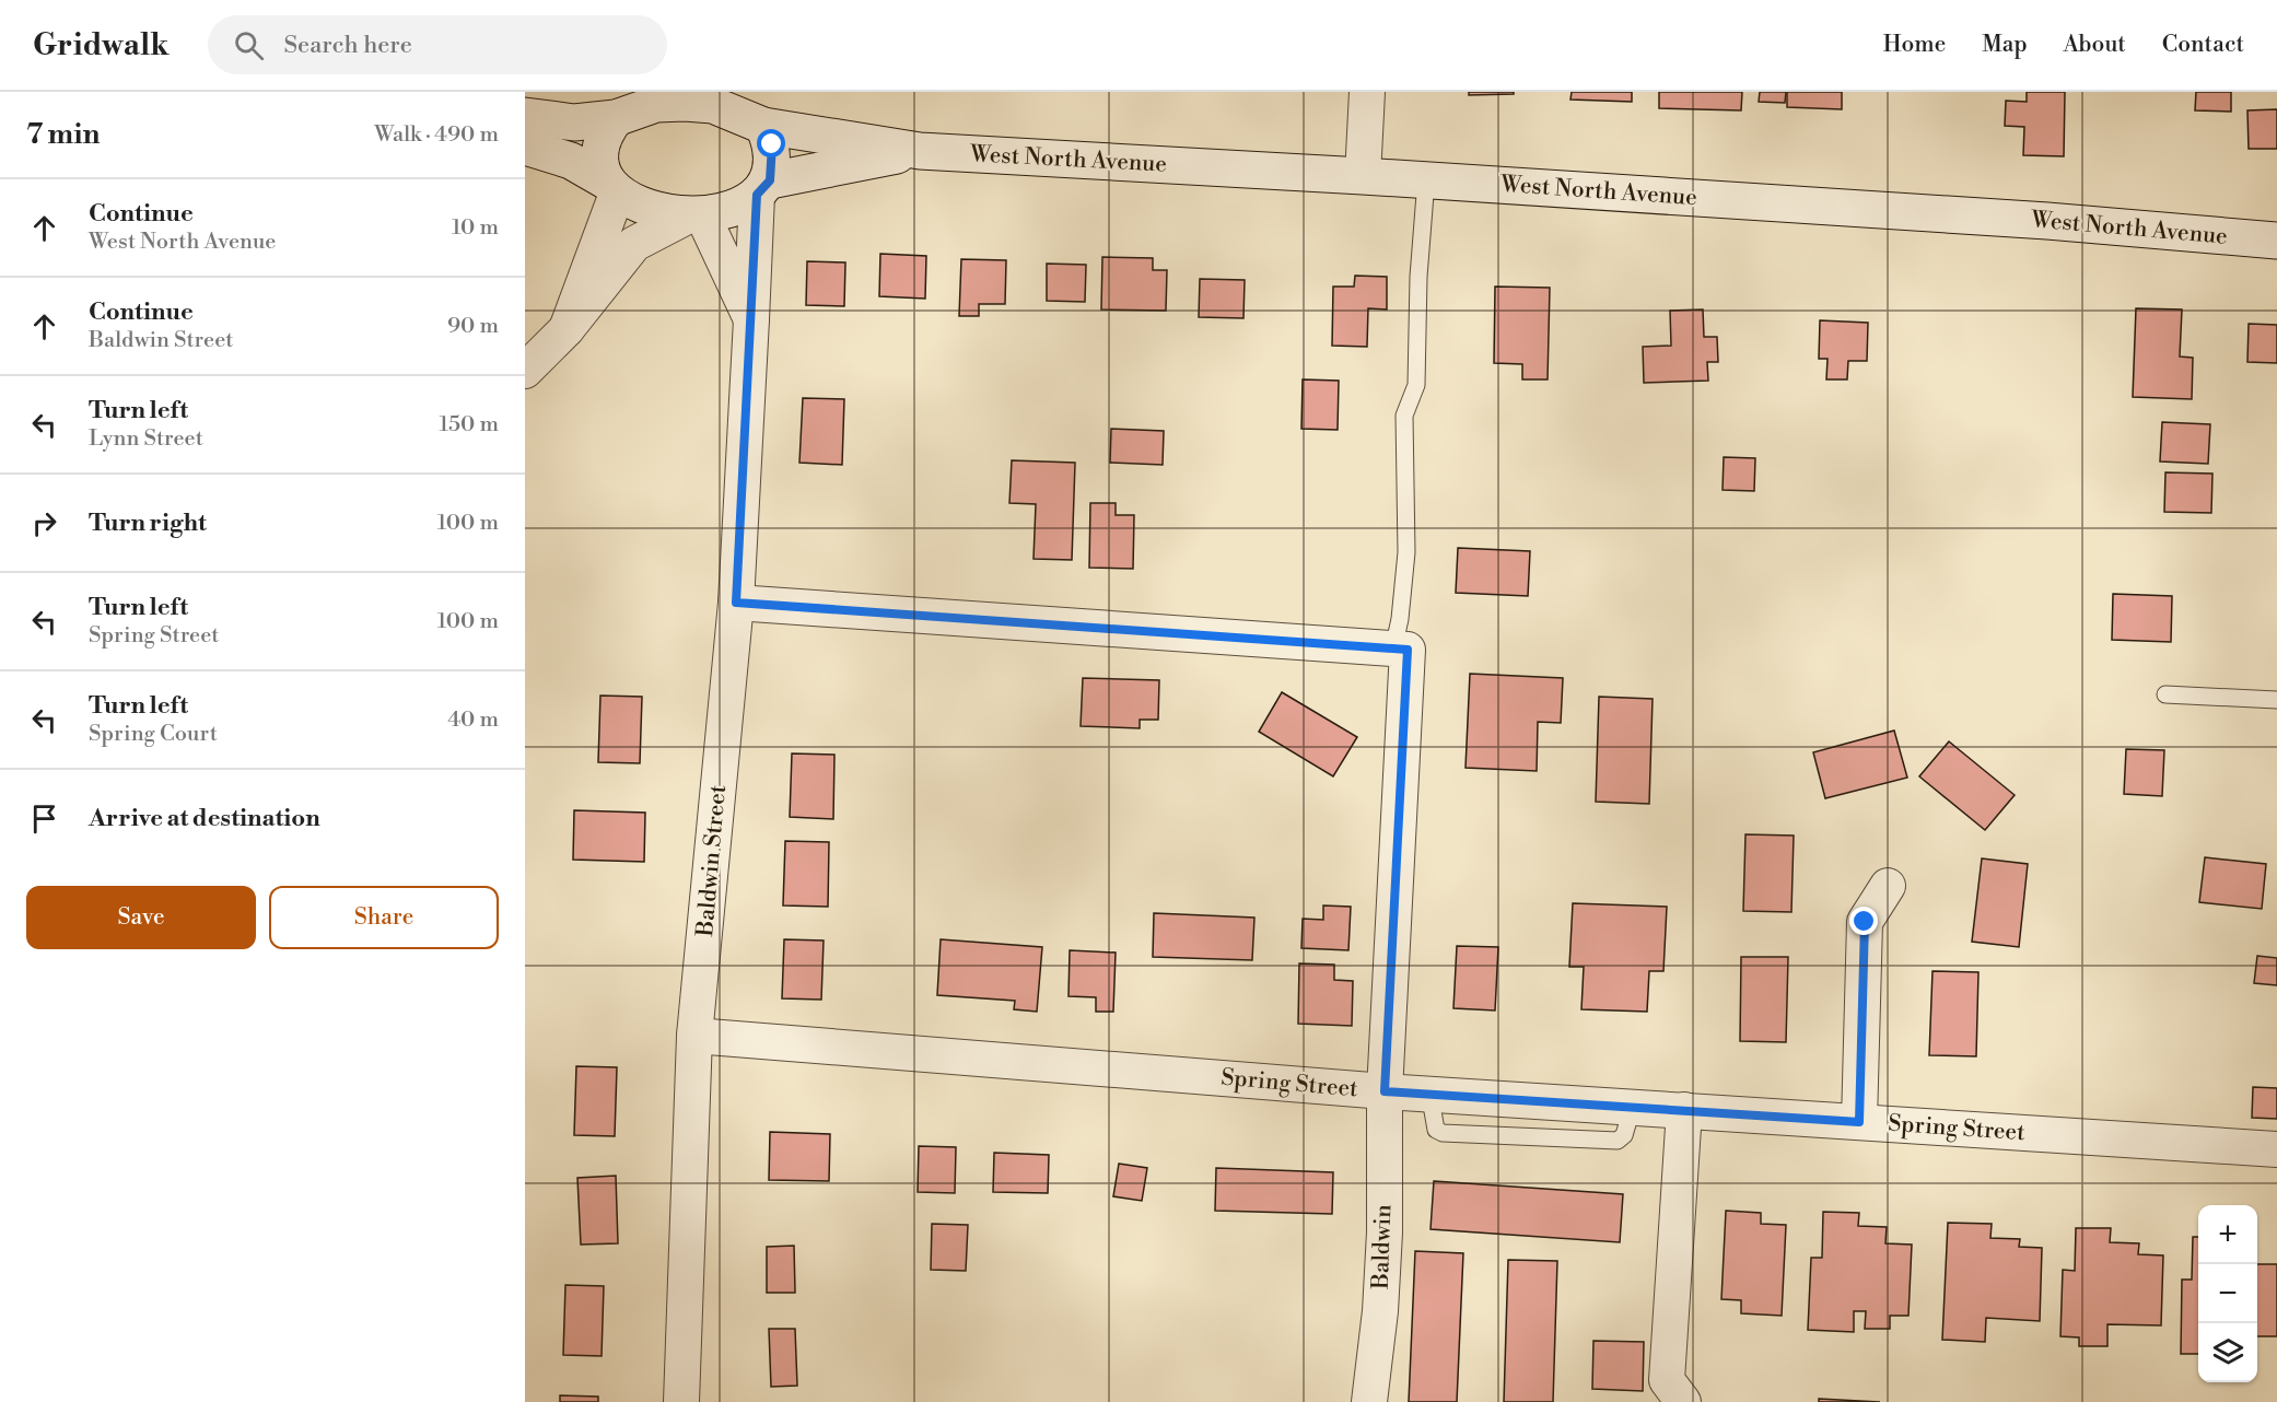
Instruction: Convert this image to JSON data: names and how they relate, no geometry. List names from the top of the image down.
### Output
{
  "streets": {
    "main road": ["West North Avenue"],
    "street": ["Baldwin Street", "Spring Street", "Baldwin"]
  },
  "crossings": [
    ["West North Avenue", "Baldwin Street"],
    ["Baldwin Street", "Spring Street"],
    ["Spring Street", "Baldwin"]
  ],
  "page": {
    "header": "Gridwalk",
    "search": "Search here",
    "nav": [
      "Home",
      "Map",
      "About",
      "Contact"
    ],
    "heading": ["7 min", "Walk · 490 m"],
    "list": [
      ["Continue", "West North Avenue", "10 m"],
      ["Continue", "Baldwin Street", "90 m"],
      ["Turn left", "Lynn Street", "150 m"],
      ["Turn right", "100 m"],
      ["Turn left", "Spring Street", "100 m"],
      ["Turn left", "Spring Court", "40 m"],
      "Arrive at destination"
    ],
    "buttons": ["Save", "Share"],
    "map_buttons": ["+", "−"]
  }
}
